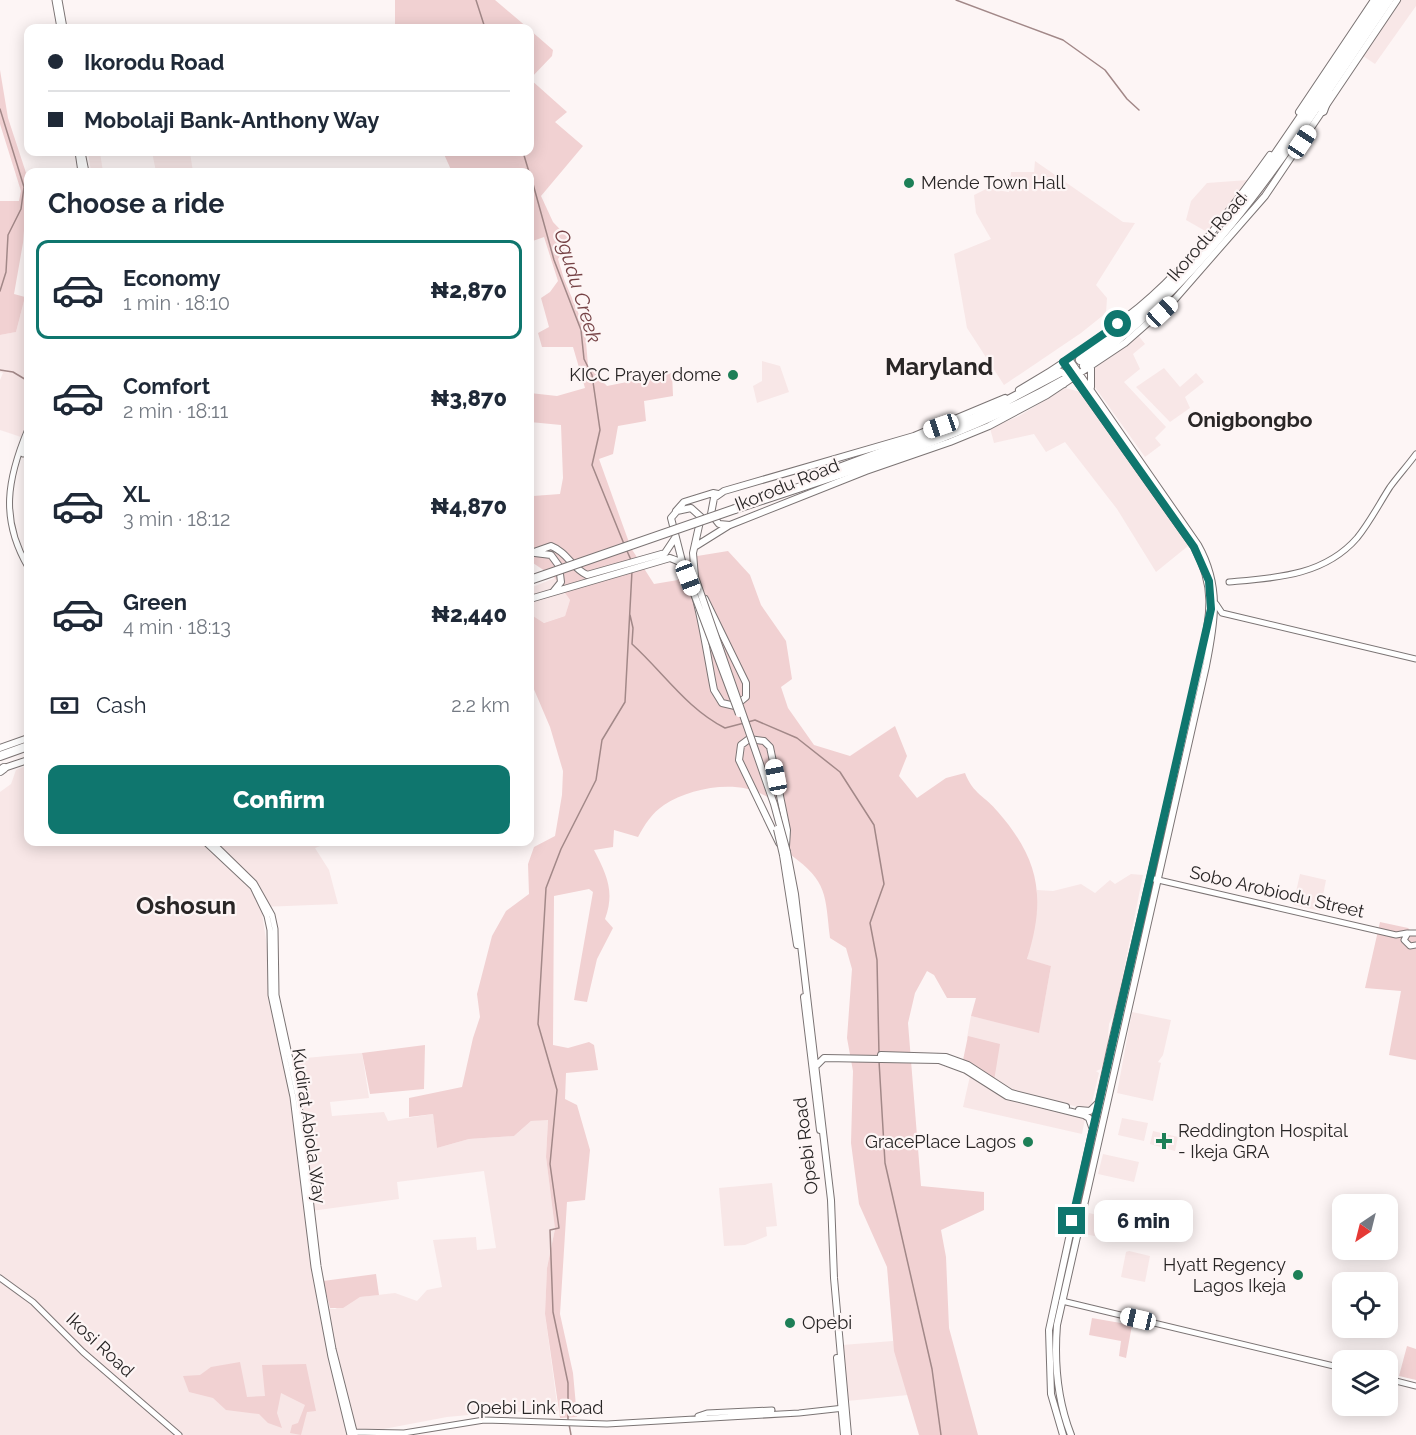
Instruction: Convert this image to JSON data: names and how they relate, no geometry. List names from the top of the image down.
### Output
{
  "streets": {
    "highway": ["Ikorodu Road"],
    "main road": [
      "Sobo Arobiodu Street",
      "Kudirat Abiola Way",
      "Opebi Road",
      "Ikosi Road",
      "Opebi Link Road"
    ]
  },
  "crossings": [
    ["Kudirat Abiola Way", "Opebi Link Road"],
    ["Opebi Road", "Opebi Link Road"]
  ],
  "districts": ["Maryland", "Onigbongbo", "Oshosun"],
  "water": ["Ogudu Creek"],
  "places": {
    "other": [
      "Mende Town Hall",
      "KICC Prayer dome",
      "GracePlace Lagos",
      "Hyatt Regency Lagos Ikeja",
      "Opebi"
    ],
    "health": ["Reddington Hospital - Ikeja GRA"]
  },
  "north": "bottom left",
  "page": {
    "banner": ["Ikorodu Road", "Mobolaji Bank-Anthony Way"],
    "heading": "Choose a ride",
    "list": [
      {
        "name": "Economy",
        "note": "1 min · 18:10",
        "value": "₦2,870"
      },
      {
        "name": "Comfort",
        "note": "2 min · 18:11",
        "value": "₦3,870"
      },
      {
        "name": "XL",
        "note": "3 min · 18:12",
        "value": "₦4,870"
      },
      {
        "name": "Green",
        "note": "4 min · 18:13",
        "value": "₦2,440"
      }
    ],
    "pay": ["Cash", "2.2 km"],
    "buttons": "Confirm",
    "bubble": "6 min"
  }
}
